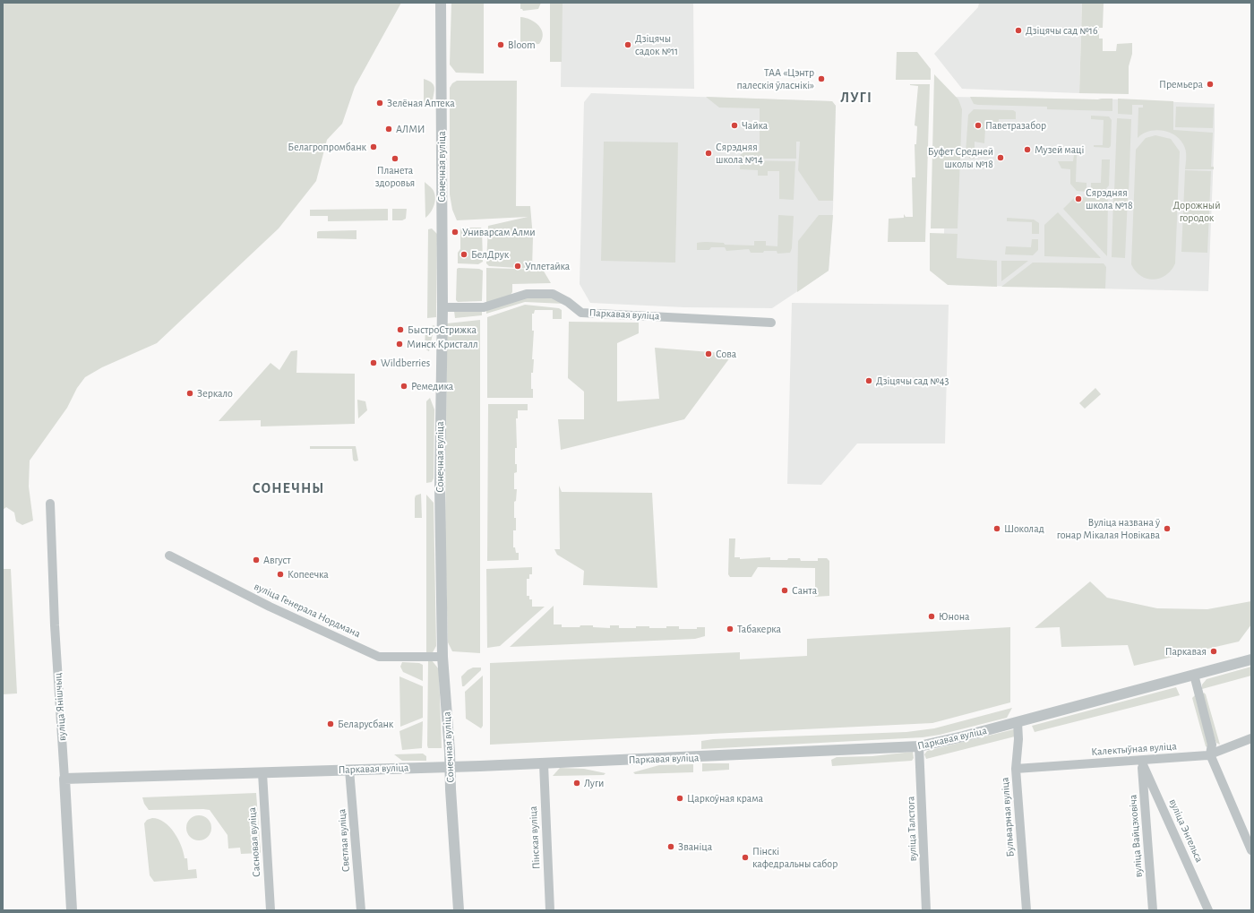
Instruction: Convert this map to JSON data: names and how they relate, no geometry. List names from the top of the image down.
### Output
{
  "streets": {
    "street": [
      "Сонечная вуліца",
      "Паркавая вуліца",
      "вуліца Генерала Нордмана",
      "вуліца Янішчыц",
      "Калектыўная вуліца",
      "Бульварная вуліца",
      "вуліца Талстога",
      "вуліца Энгельса",
      "вуліца Вайцэховіча",
      "Пінская вуліца",
      "Светлая вуліца",
      "Сасновая вуліца"
    ]
  },
  "crossings": [
    ["Сонечная вуліца", "Паркавая вуліца"],
    ["Сонечная вуліца", "вуліца Генерала Нордмана"],
    ["Паркавая вуліца", "вуліца Янішчыц"],
    ["Паркавая вуліца", "Бульварная вуліца"],
    ["Паркавая вуліца", "вуліца Талстога"],
    ["Паркавая вуліца", "Пінская вуліца"],
    ["Паркавая вуліца", "Светлая вуліца"],
    ["Паркавая вуліца", "Сасновая вуліца"],
    ["Калектыўная вуліца", "Бульварная вуліца"],
    ["Калектыўная вуліца", "вуліца Энгельса"],
    ["Калектыўная вуліца", "вуліца Вайцэховіча"],
    ["вуліца Энгельса", "вуліца Вайцэховіча"]
  ],
  "districts": ["ЛУГІ", "СОНЕЧНЫ"],
  "parks": ["Дорожный городок"],
  "places": [
    "Дзіцячы сад №16",
    "Bloom",
    "Дзіцячы садок №11",
    "ТАА «Цэнтр палескія ўласнікі»",
    "Премьера",
    "Зелёная Аптека",
    "Чайка",
    "Паветразабор",
    "АЛМИ",
    "Белагропромбанк",
    "Музей маці",
    "Сярэдняя школа №14",
    "Буфет Средней школы №18",
    "Планета здоровья",
    "Сярэдняя школа №18",
    "Униварсам Алми",
    "БелДрук",
    "Уплетайка",
    "БыстроСтрижка",
    "Минск Кристалл",
    "Сова",
    "Wildberries",
    "Дзіцячы сад №43",
    "Ремедика",
    "Зеркало",
    "Шоколад",
    "Вуліца названа ў гонар Мікалая Новікава",
    "Август",
    "Копеечка",
    "Санта",
    "Юнона",
    "Табакерка",
    "Паркавая",
    "Беларусбанк",
    "Луги",
    "Царкоўная крама",
    "Званіца",
    "Пінскі кафедральны сабор"
  ]
}
